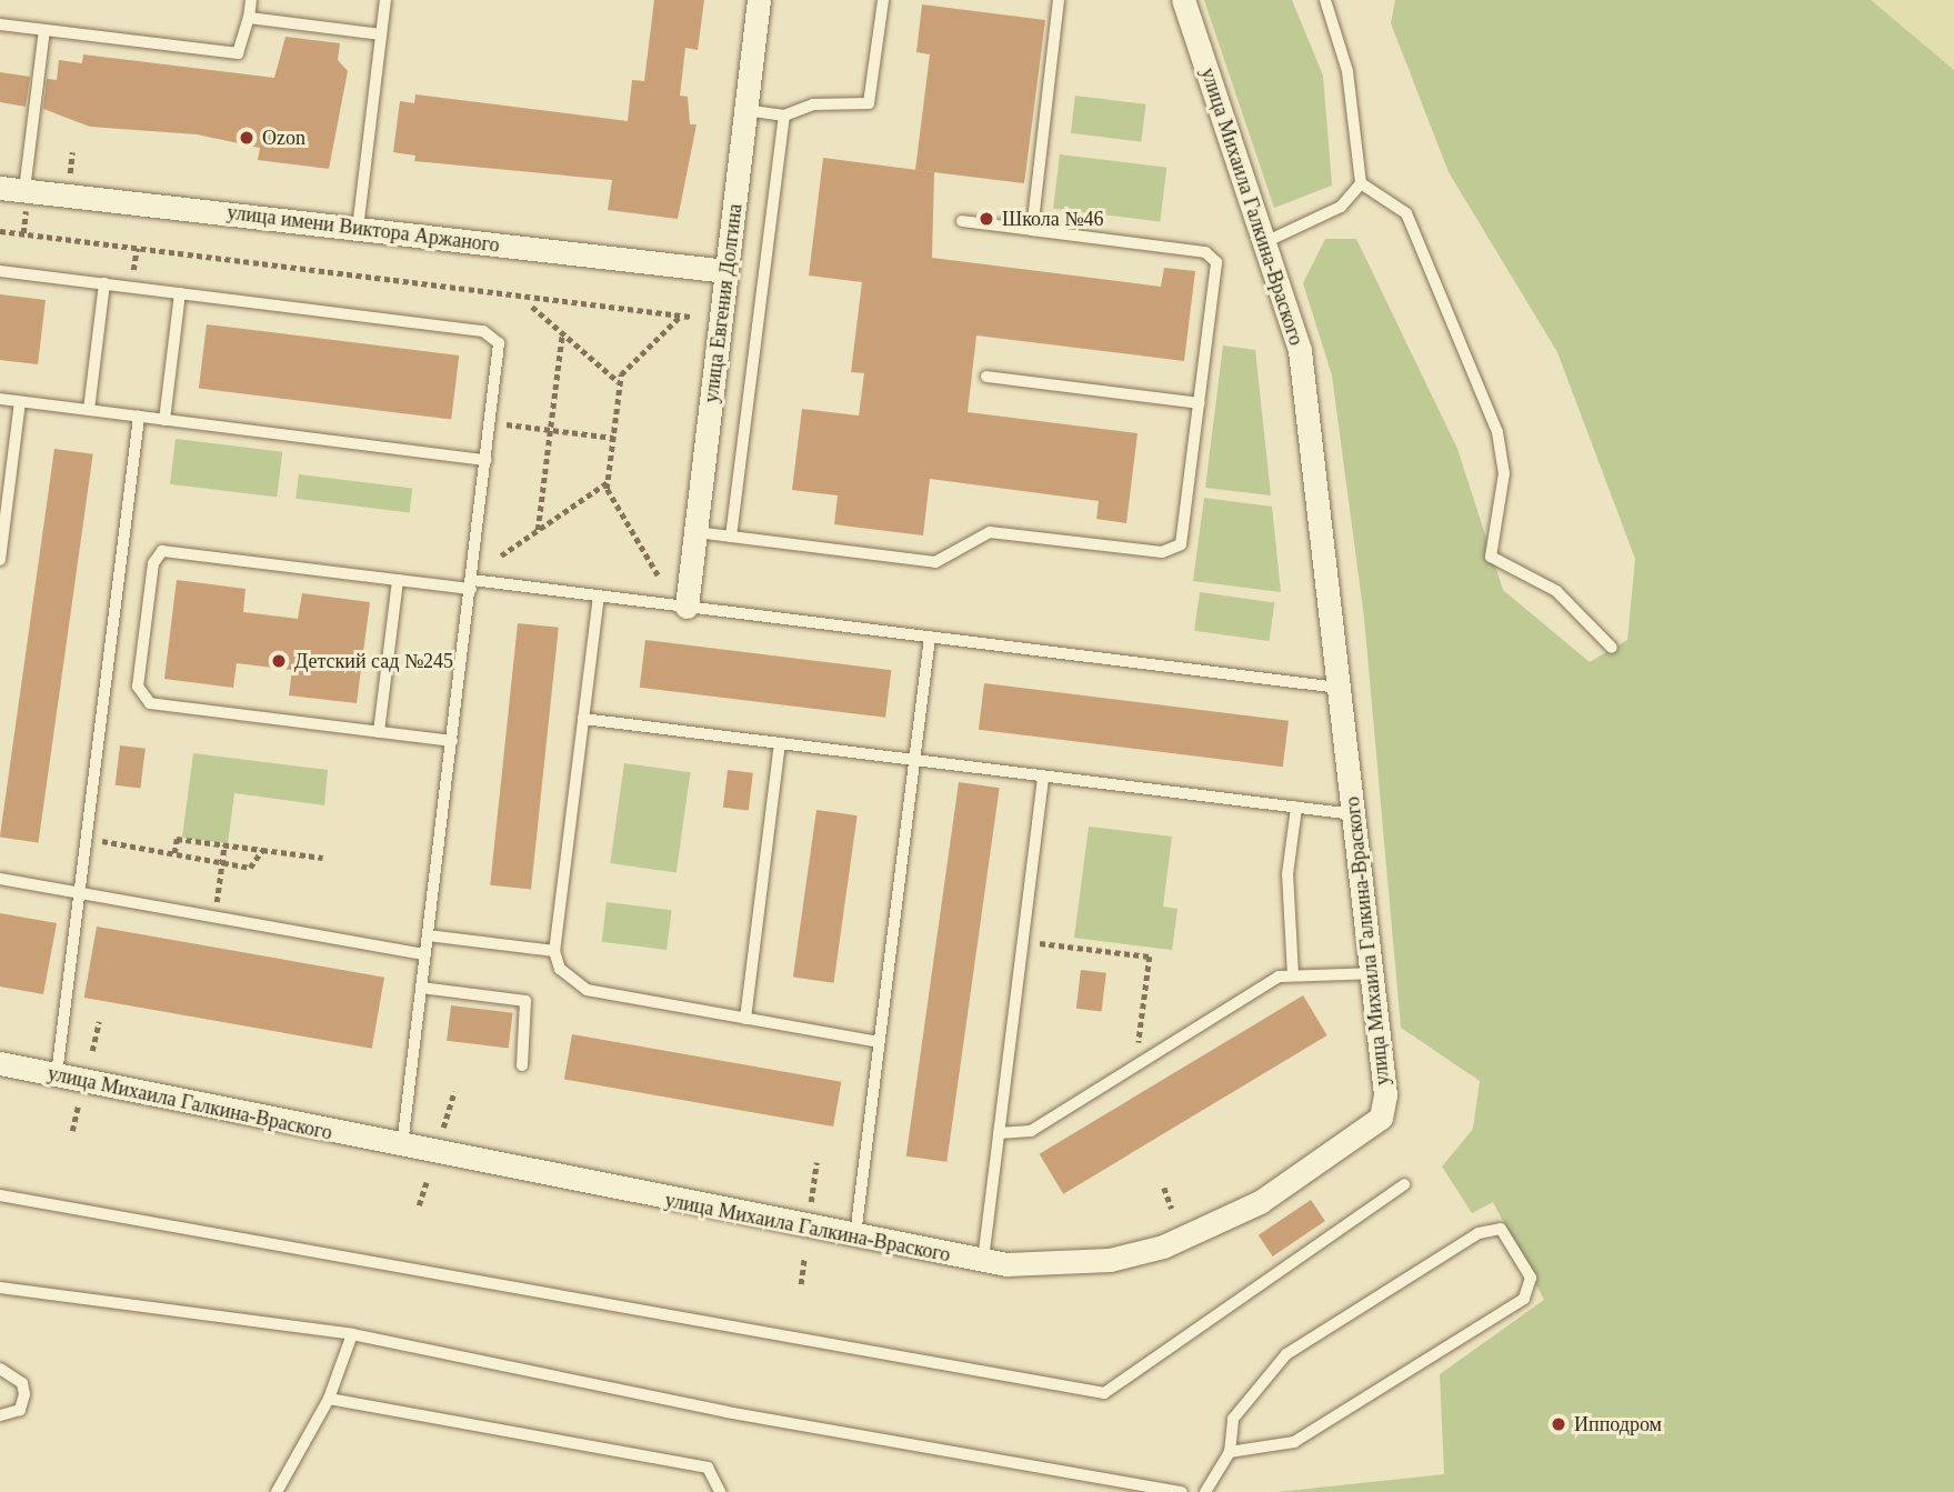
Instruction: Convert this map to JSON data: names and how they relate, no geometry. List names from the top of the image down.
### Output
{
  "streets": {
    "street": ["улица Михаила Галкина-Враского", "улица имени Виктора Аржаного", "улица Евгения Долгина"]
  },
  "crossings": [
    ["улица имени Виктора Аржаного", "улица Евгения Долгина"]
  ],
  "places": [
    "Ozon",
    "Школа №46",
    "Детский сад №245",
    "Ипподром"
  ]
}
